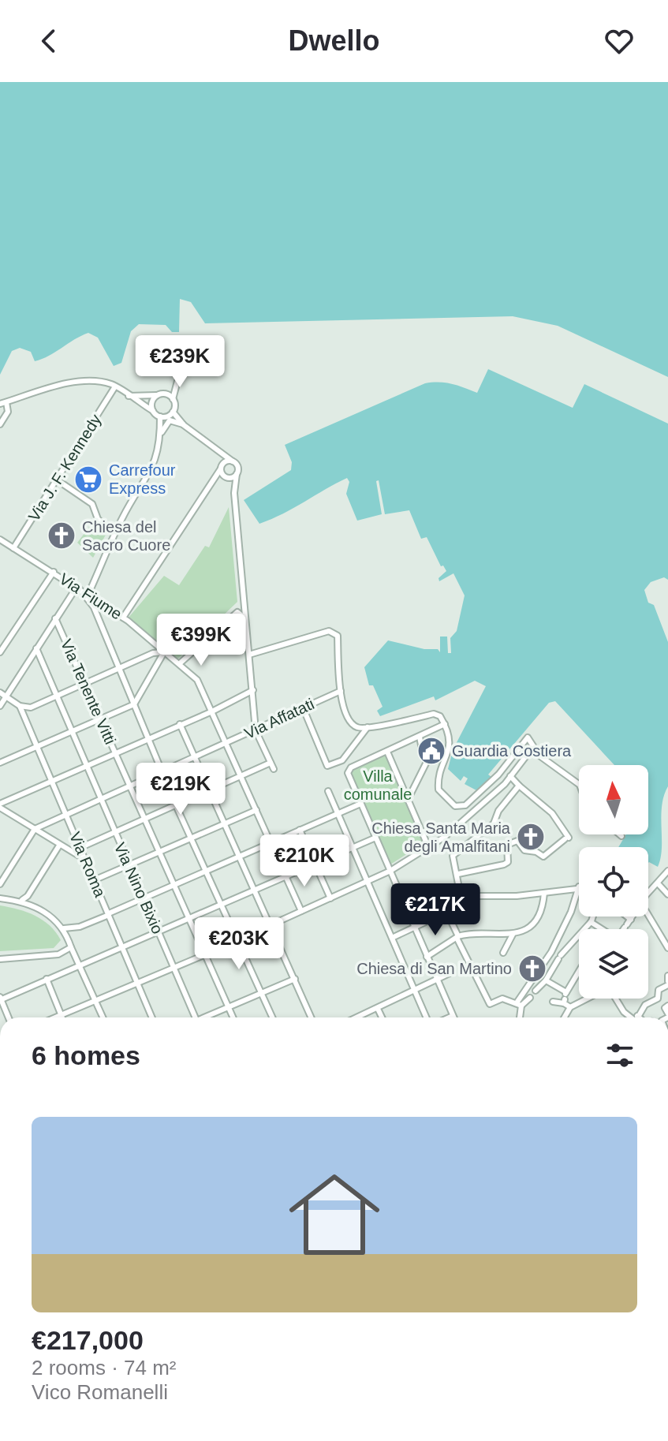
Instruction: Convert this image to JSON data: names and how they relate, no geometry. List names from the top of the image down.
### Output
{
  "streets": {
    "street": [
      "Via J. F. Kennedy",
      "Via Fiume",
      "Via Tenente Vitti",
      "Via Affatati",
      "Via Roma",
      "Via Nino Bixio"
    ]
  },
  "crossings": [
    ["Via J. F. Kennedy", "Via Fiume"],
    ["Via Fiume", "Via Affatati"],
    ["Via Tenente Vitti", "Via Affatati"],
    ["Via Affatati", "Via Roma"],
    ["Via Affatati", "Via Nino Bixio"]
  ],
  "parks": ["Villa comunale"],
  "places": {
    "supermarket": ["Carrefour Express"],
    "church": ["Chiesa del Sacro Cuore", "Chiesa Santa Maria degli Amalfitani", "Chiesa di San Martino"],
    "public building": ["Guardia Costiera"]
  },
  "north": "top",
  "page": {
    "header": "Dwello",
    "price": [
      "€239K",
      "€399K",
      "€219K",
      "€210K",
      "€217K",
      "€203K"
    ],
    "heading": "6 homes",
    "list": [
      {
        "name": "€217,000",
        "note": "2 rooms · 74 m² · Vico Romanelli"
      }
    ]
  }
}
